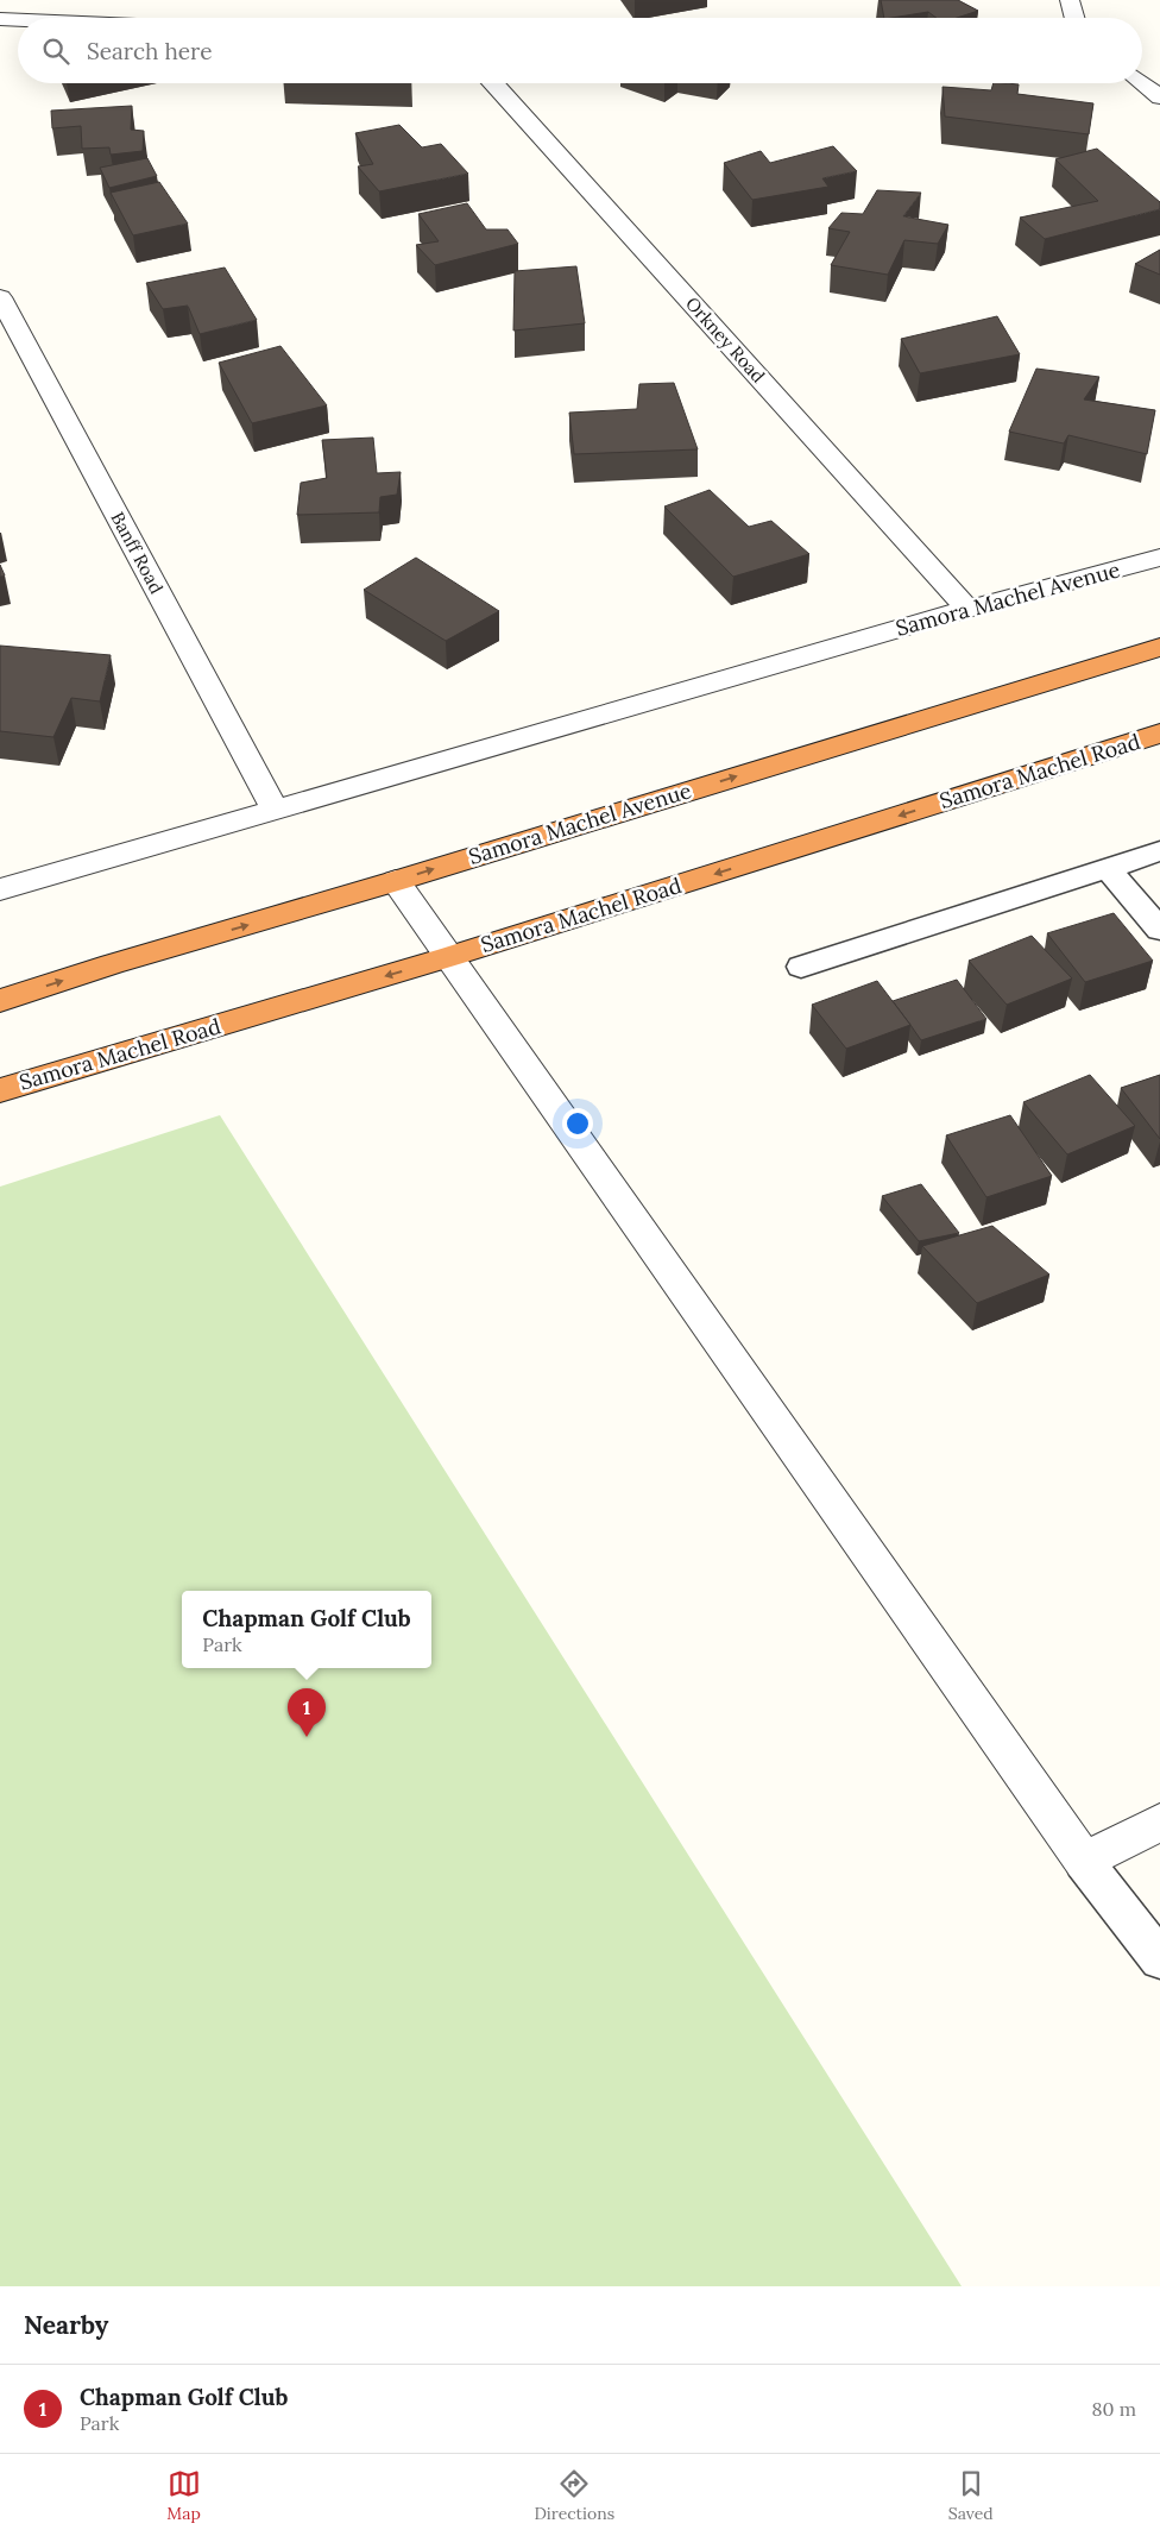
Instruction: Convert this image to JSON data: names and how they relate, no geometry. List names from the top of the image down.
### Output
{
  "streets": {
    "highway": ["Samora Machel Avenue", "Samora Machel Road"],
    "street": ["Orkney Road", "Banff Road"]
  },
  "crossings": [
    ["Orkney Road", "Samora Machel Avenue"],
    ["Banff Road", "Samora Machel Avenue"]
  ],
  "one_way": ["Samora Machel Road"],
  "page": {
    "search": "Search here",
    "popup": ["Chapman Golf Club", "Park"],
    "pins": "1",
    "heading": "Nearby",
    "list": [
      {
        "mark": "1",
        "name": "Chapman Golf Club",
        "note": "Park",
        "value": "80 m"
      }
    ],
    "nav": ["Map", "Directions", "Saved"]
  }
}
